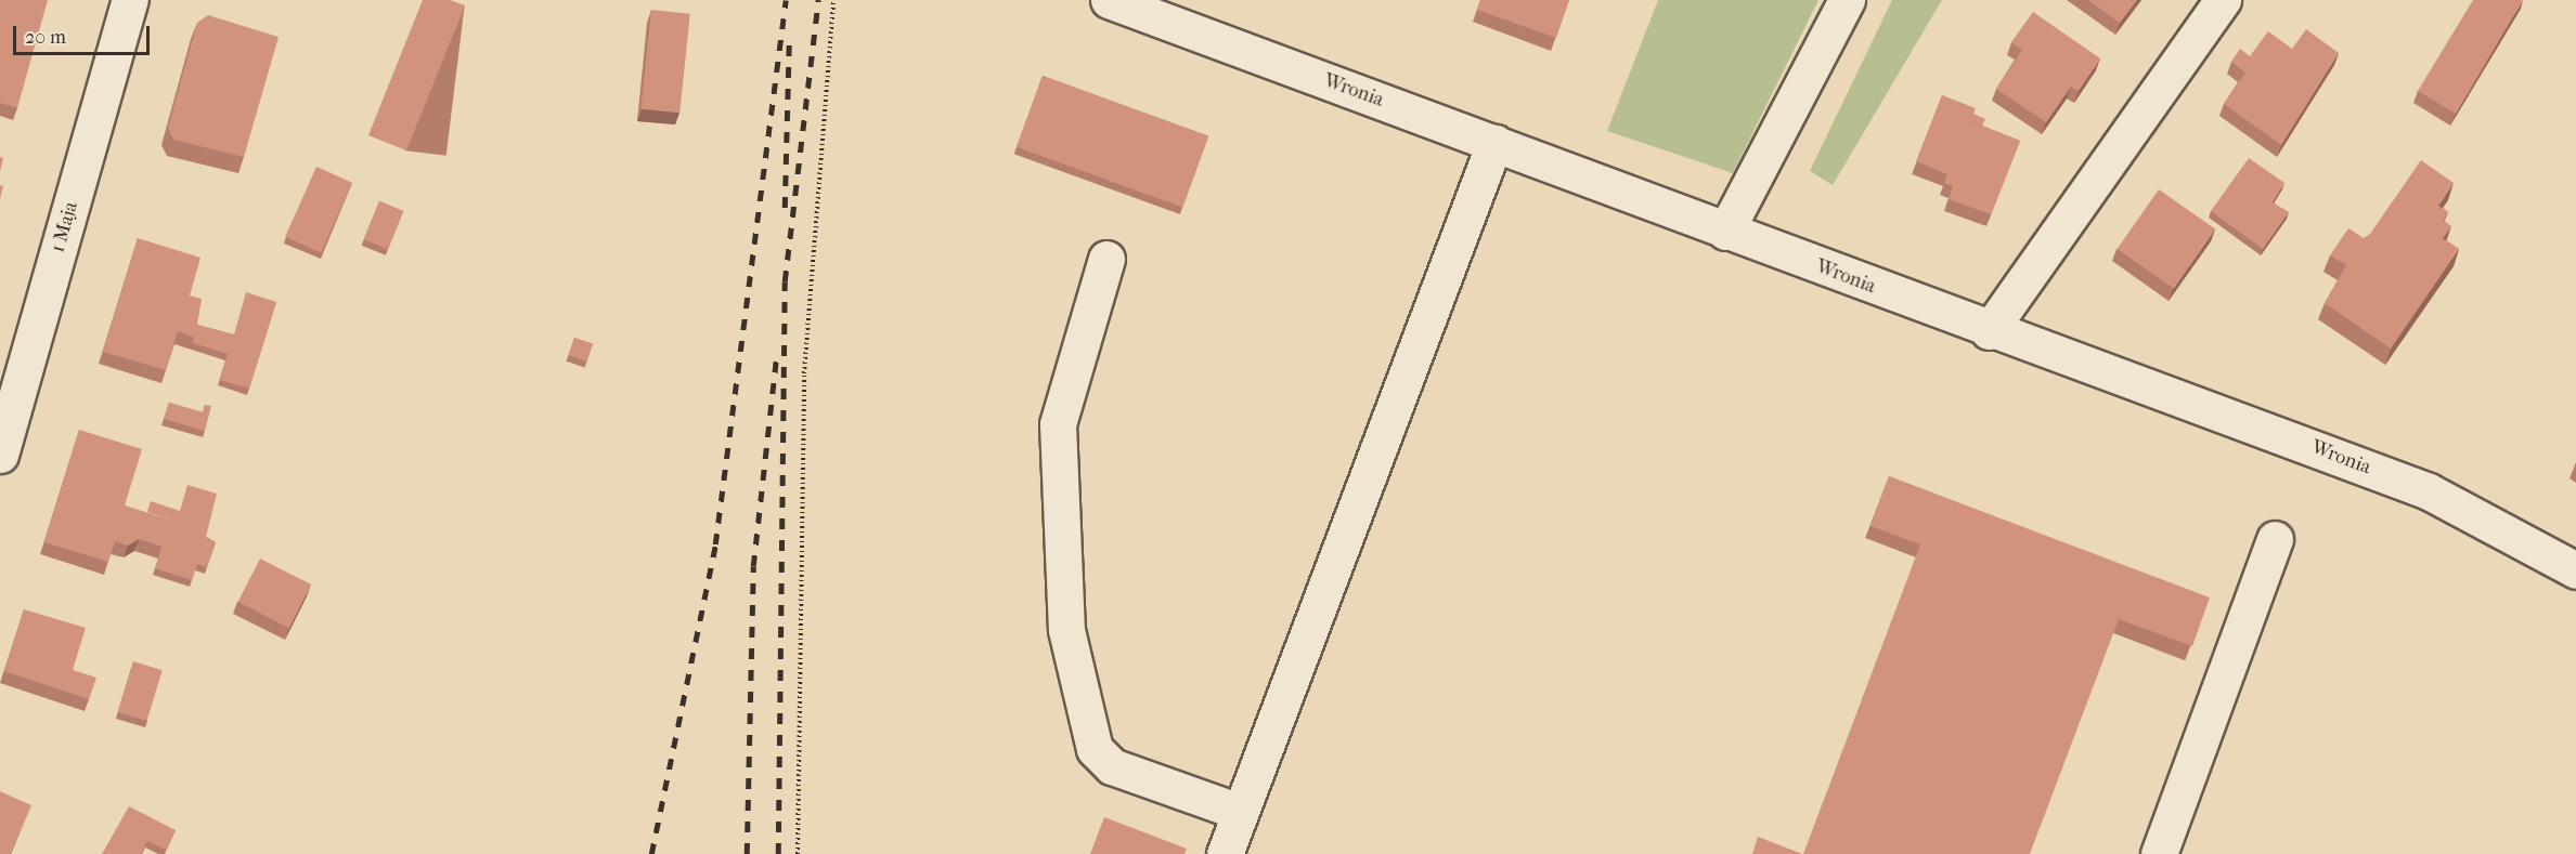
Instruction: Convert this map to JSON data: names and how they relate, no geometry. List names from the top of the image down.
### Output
{
  "streets": {
    "street": ["Wronia", "1 Maja"]
  },
  "scale_bar": "20 m"
}
